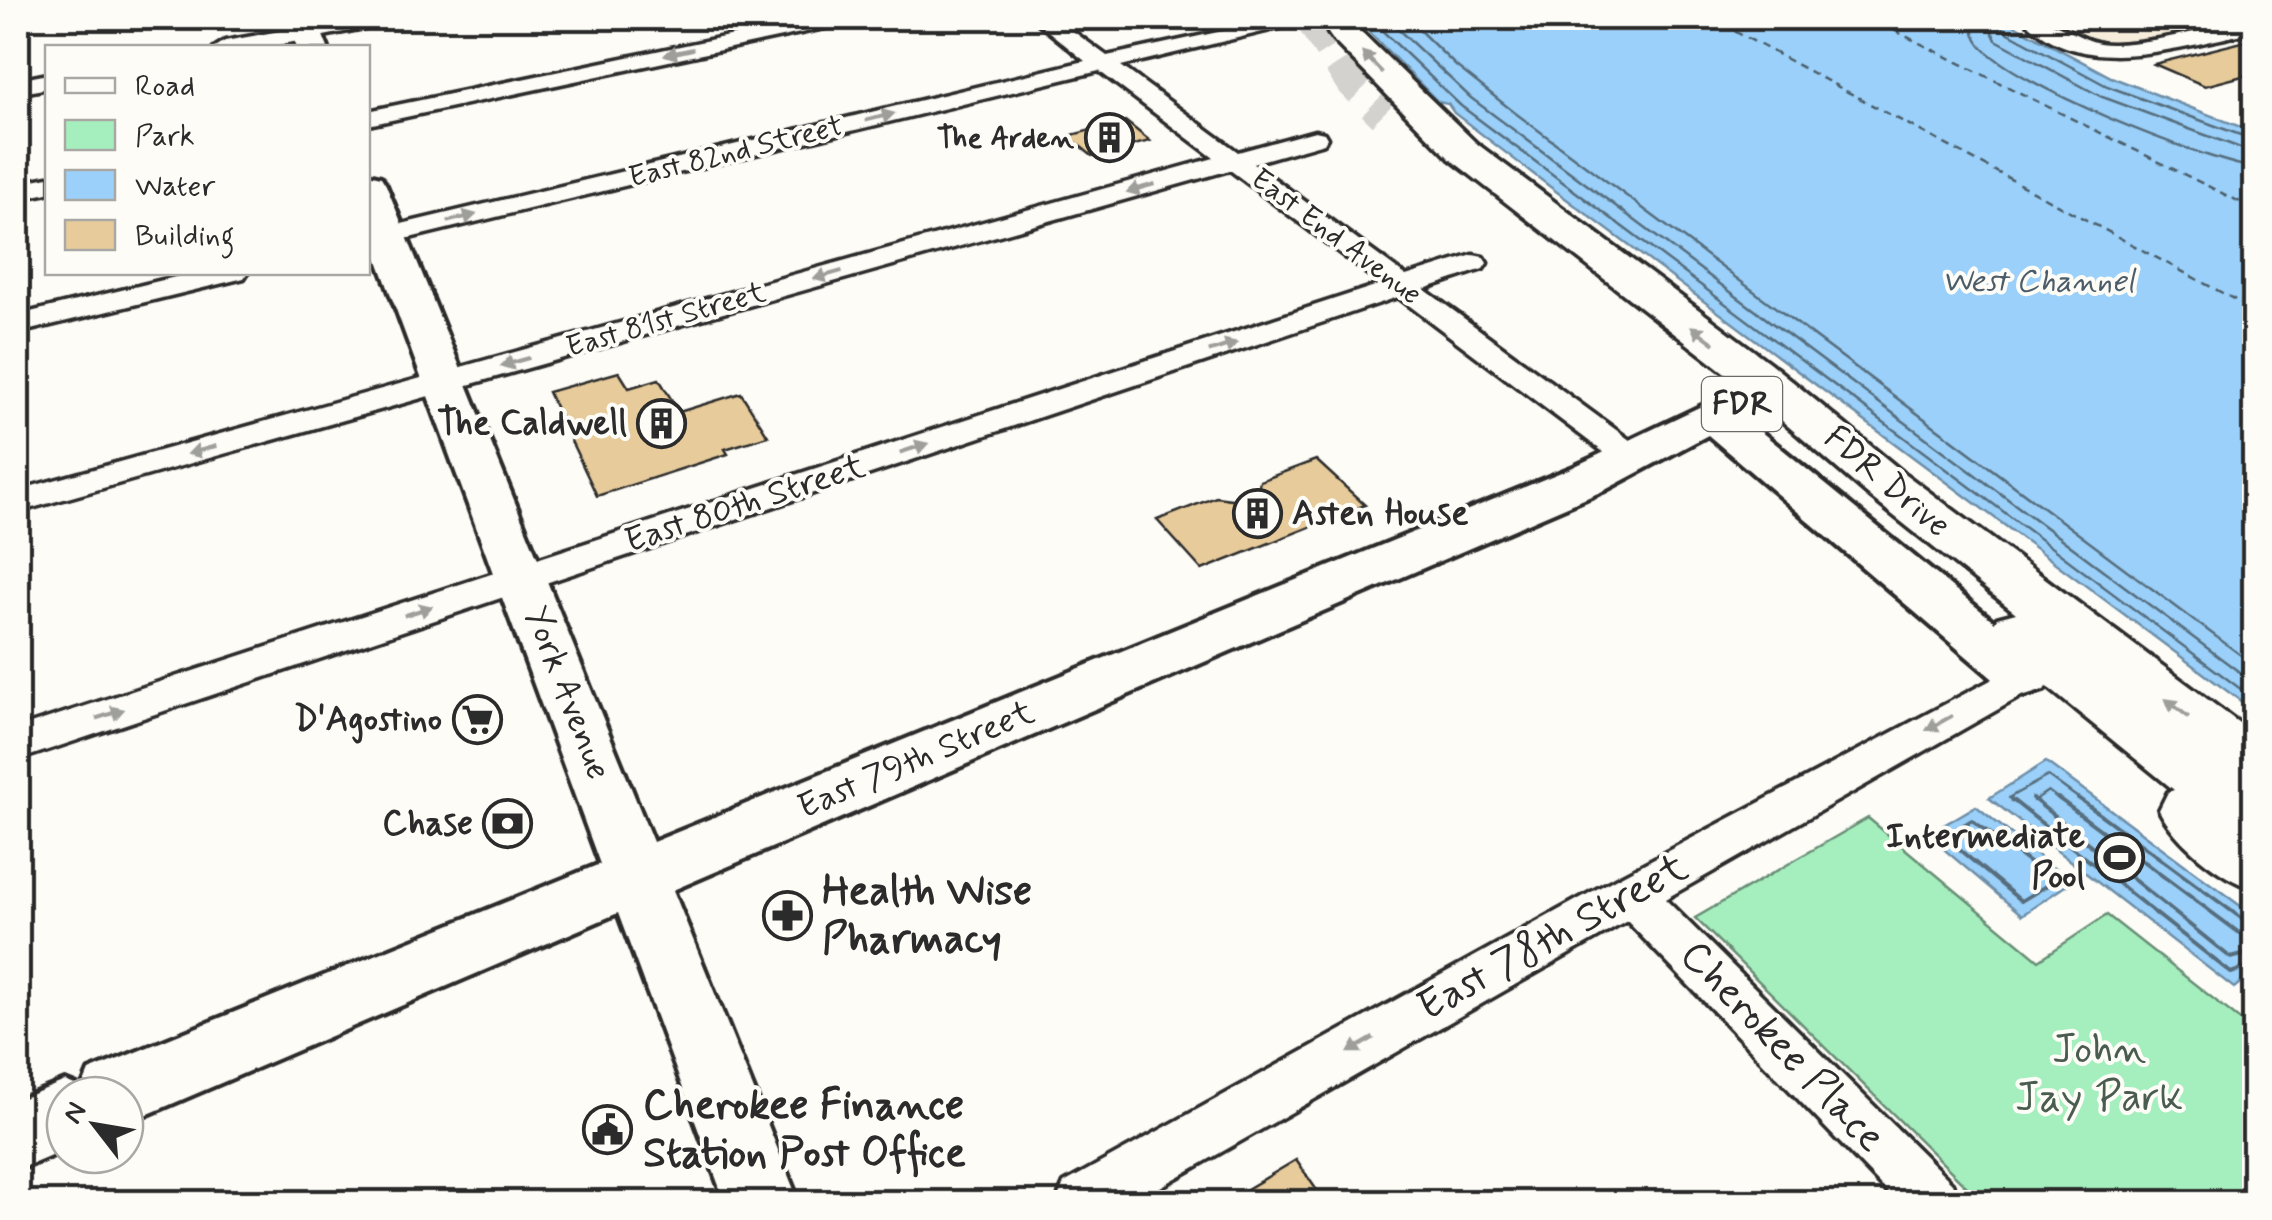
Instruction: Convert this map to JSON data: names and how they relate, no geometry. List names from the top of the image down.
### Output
{
  "streets": {
    "highway": ["FDR", "FDR Drive"],
    "main road": ["York Avenue", "East 79th Street"],
    "street": [
      "East 82nd Street",
      "East End Avenue",
      "East 81st Street",
      "East 80th Street",
      "East 78th Street",
      "Cherokee Place"
    ]
  },
  "crossings": [
    ["East 82nd Street", "East End Avenue"],
    ["East 82nd Street", "York Avenue"],
    ["East End Avenue", "East 81st Street"],
    ["East End Avenue", "East 80th Street"],
    ["East End Avenue", "East 79th Street"],
    ["East 81st Street", "York Avenue"],
    ["FDR Drive", "East 79th Street"],
    ["FDR Drive", "East 78th Street"],
    ["East 80th Street", "York Avenue"],
    ["York Avenue", "East 79th Street"],
    ["East 78th Street", "Cherokee Place"]
  ],
  "one_way": ["East 80th Street", "East 78th Street"],
  "water": ["West Channel"],
  "parks": ["John Jay Park"],
  "places": {
    "building": ["The Arden", "The Caldwell", "Asten House"],
    "supermarket": ["D'Agostino"],
    "bank": ["Chase"],
    "sports": ["Intermediate Pool"],
    "pharmacy": ["Health Wise Pharmacy"],
    "public building": ["Cherokee Finance Station Post Office"]
  },
  "legend": [
    "Road",
    "Park",
    "Water",
    "Building"
  ],
  "north": "top left"
}
